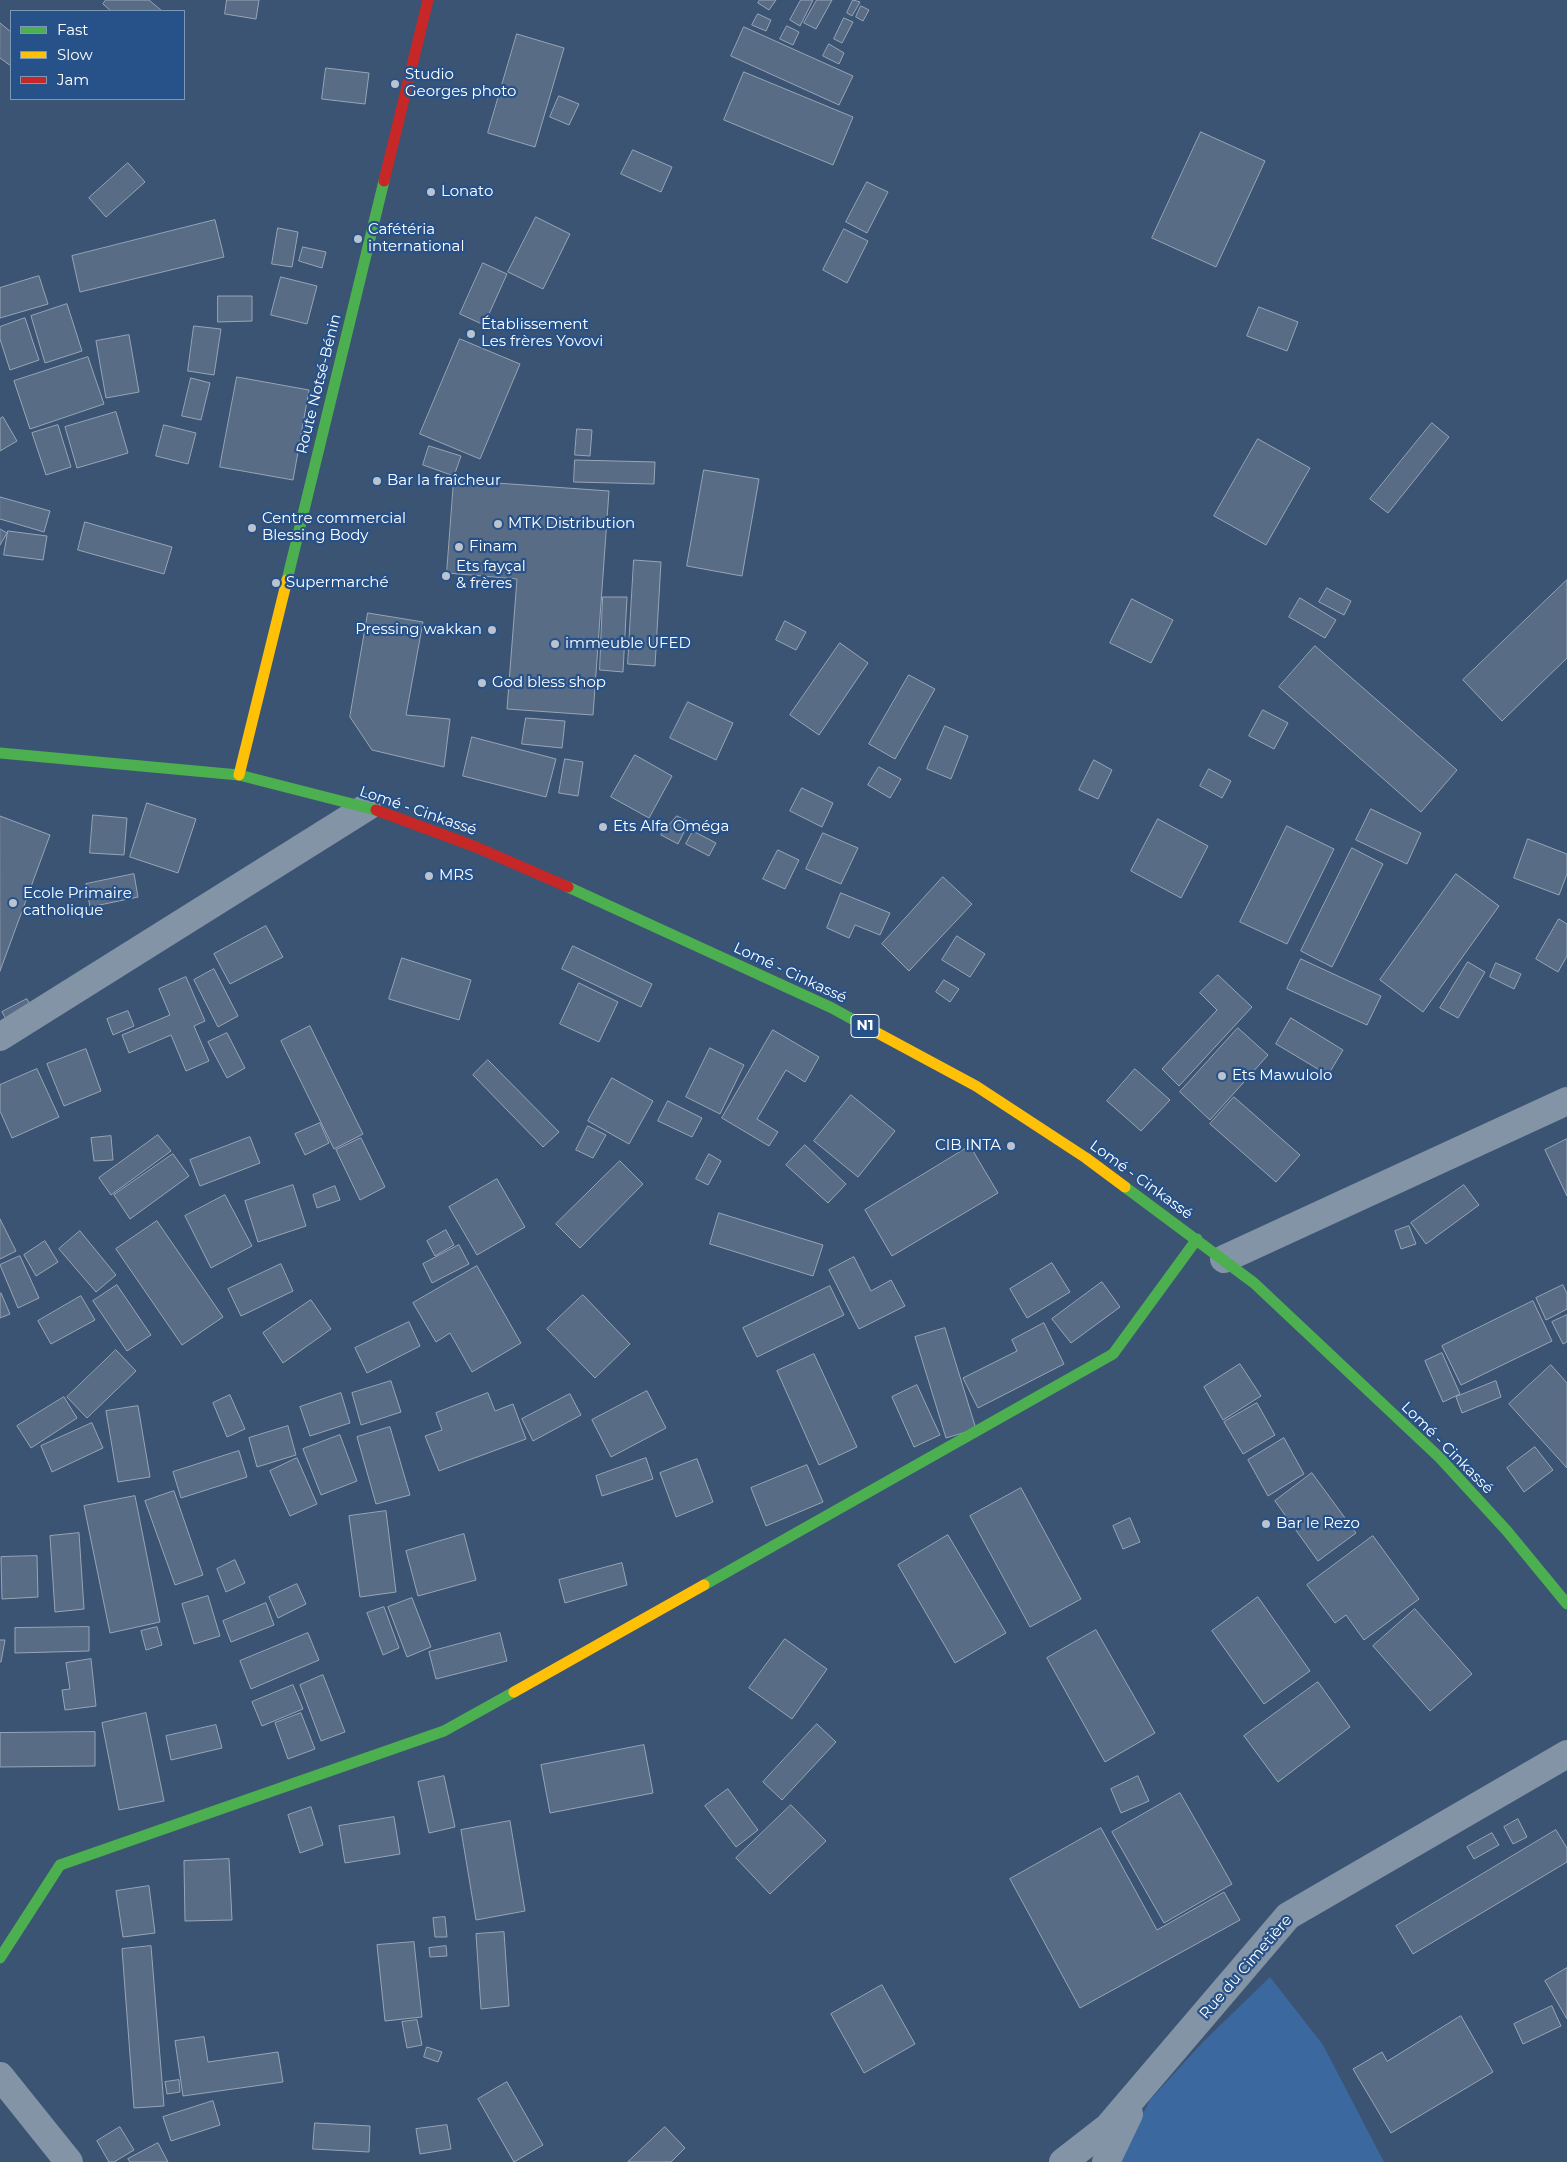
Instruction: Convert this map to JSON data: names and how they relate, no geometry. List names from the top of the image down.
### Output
{
  "streets": {
    "main road": ["Route Notsé-Bénin", "Lomé - Cinkassé", "N1"],
    "street": ["Rue du Cimetière"]
  },
  "crossings": [
    ["Route Notsé-Bénin", "Lomé - Cinkassé"]
  ],
  "places": [
    "Studio Georges photo",
    "Lonato",
    "Cafétéria international",
    "Établissement Les frères Yovovi",
    "Bar la fraîcheur",
    "MTK Distribution",
    "Centre commercial Blessing Body",
    "Finam",
    "Ets fayçal & frères",
    "Supermarché",
    "Pressing wakkan",
    "immeuble UFED",
    "God bless shop",
    "Ets Alfa Oméga",
    "MRS",
    "Ecole Primaire catholique",
    "Ets Mawulolo",
    "CIB INTA",
    "Bar le Rezo"
  ],
  "legend": ["Fast", "Slow", "Jam"]
}
